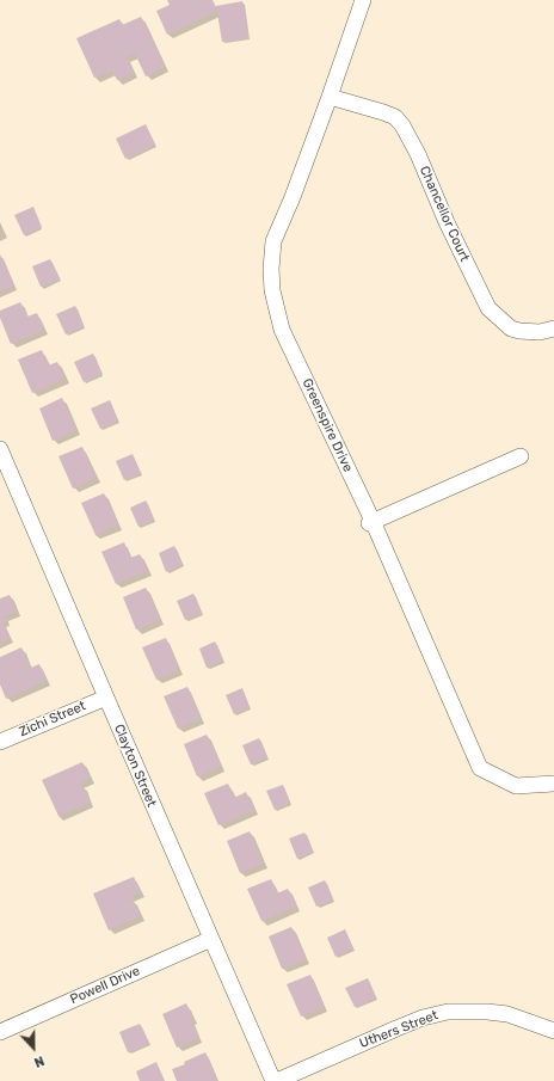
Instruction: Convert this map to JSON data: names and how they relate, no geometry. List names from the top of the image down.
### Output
{
  "streets": {
    "street": [
      "Chancellor Court",
      "Greenspire Drive",
      "Zichi Street",
      "Clayton Street",
      "Powell Drive",
      "Uthers Street"
    ]
  },
  "crossings": [
    ["Chancellor Court", "Greenspire Drive"],
    ["Zichi Street", "Clayton Street"],
    ["Clayton Street", "Powell Drive"]
  ],
  "north": "bottom"
}
